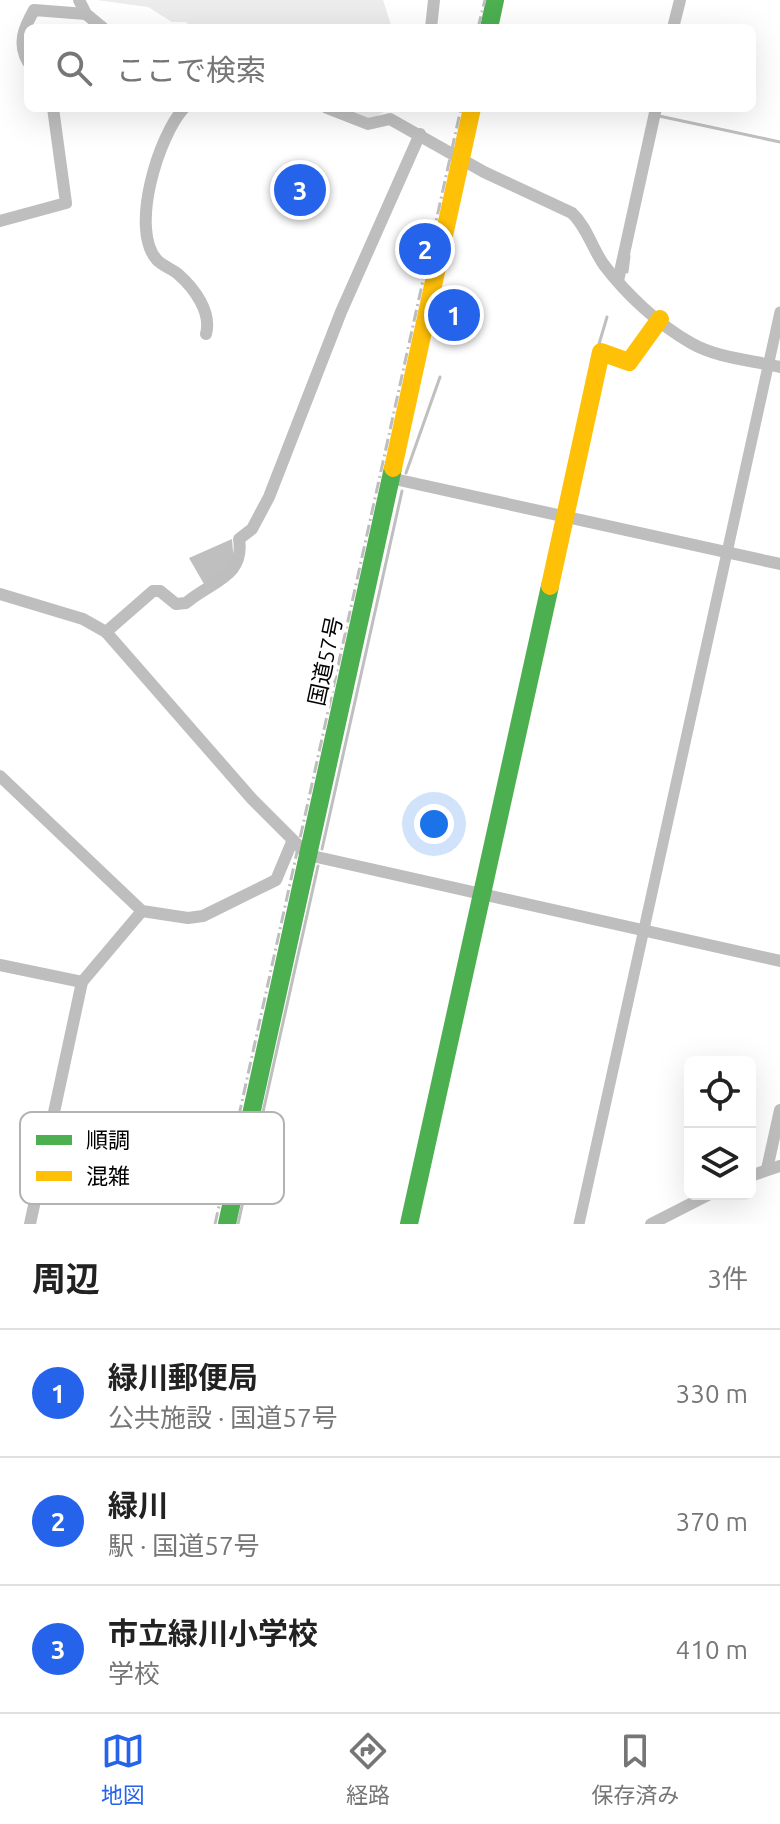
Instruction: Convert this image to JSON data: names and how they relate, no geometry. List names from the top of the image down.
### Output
{
  "streets": {
    "main road": ["国道57号"]
  },
  "legend": ["順調", "混雑"],
  "page": {
    "search": "ここで検索",
    "pins": ["3", "2", "1"],
    "heading": ["周辺", "3件"],
    "list": [
      {
        "mark": "1",
        "name": "緑川郵便局",
        "note": "公共施設 · 国道57号",
        "value": "330 m"
      },
      {
        "mark": "2",
        "name": "緑川",
        "note": "駅 · 国道57号",
        "value": "370 m"
      },
      {
        "mark": "3",
        "name": "市立緑川小学校",
        "note": "学校",
        "value": "410 m"
      }
    ],
    "nav": ["地図", "経路", "保存済み"]
  }
}
